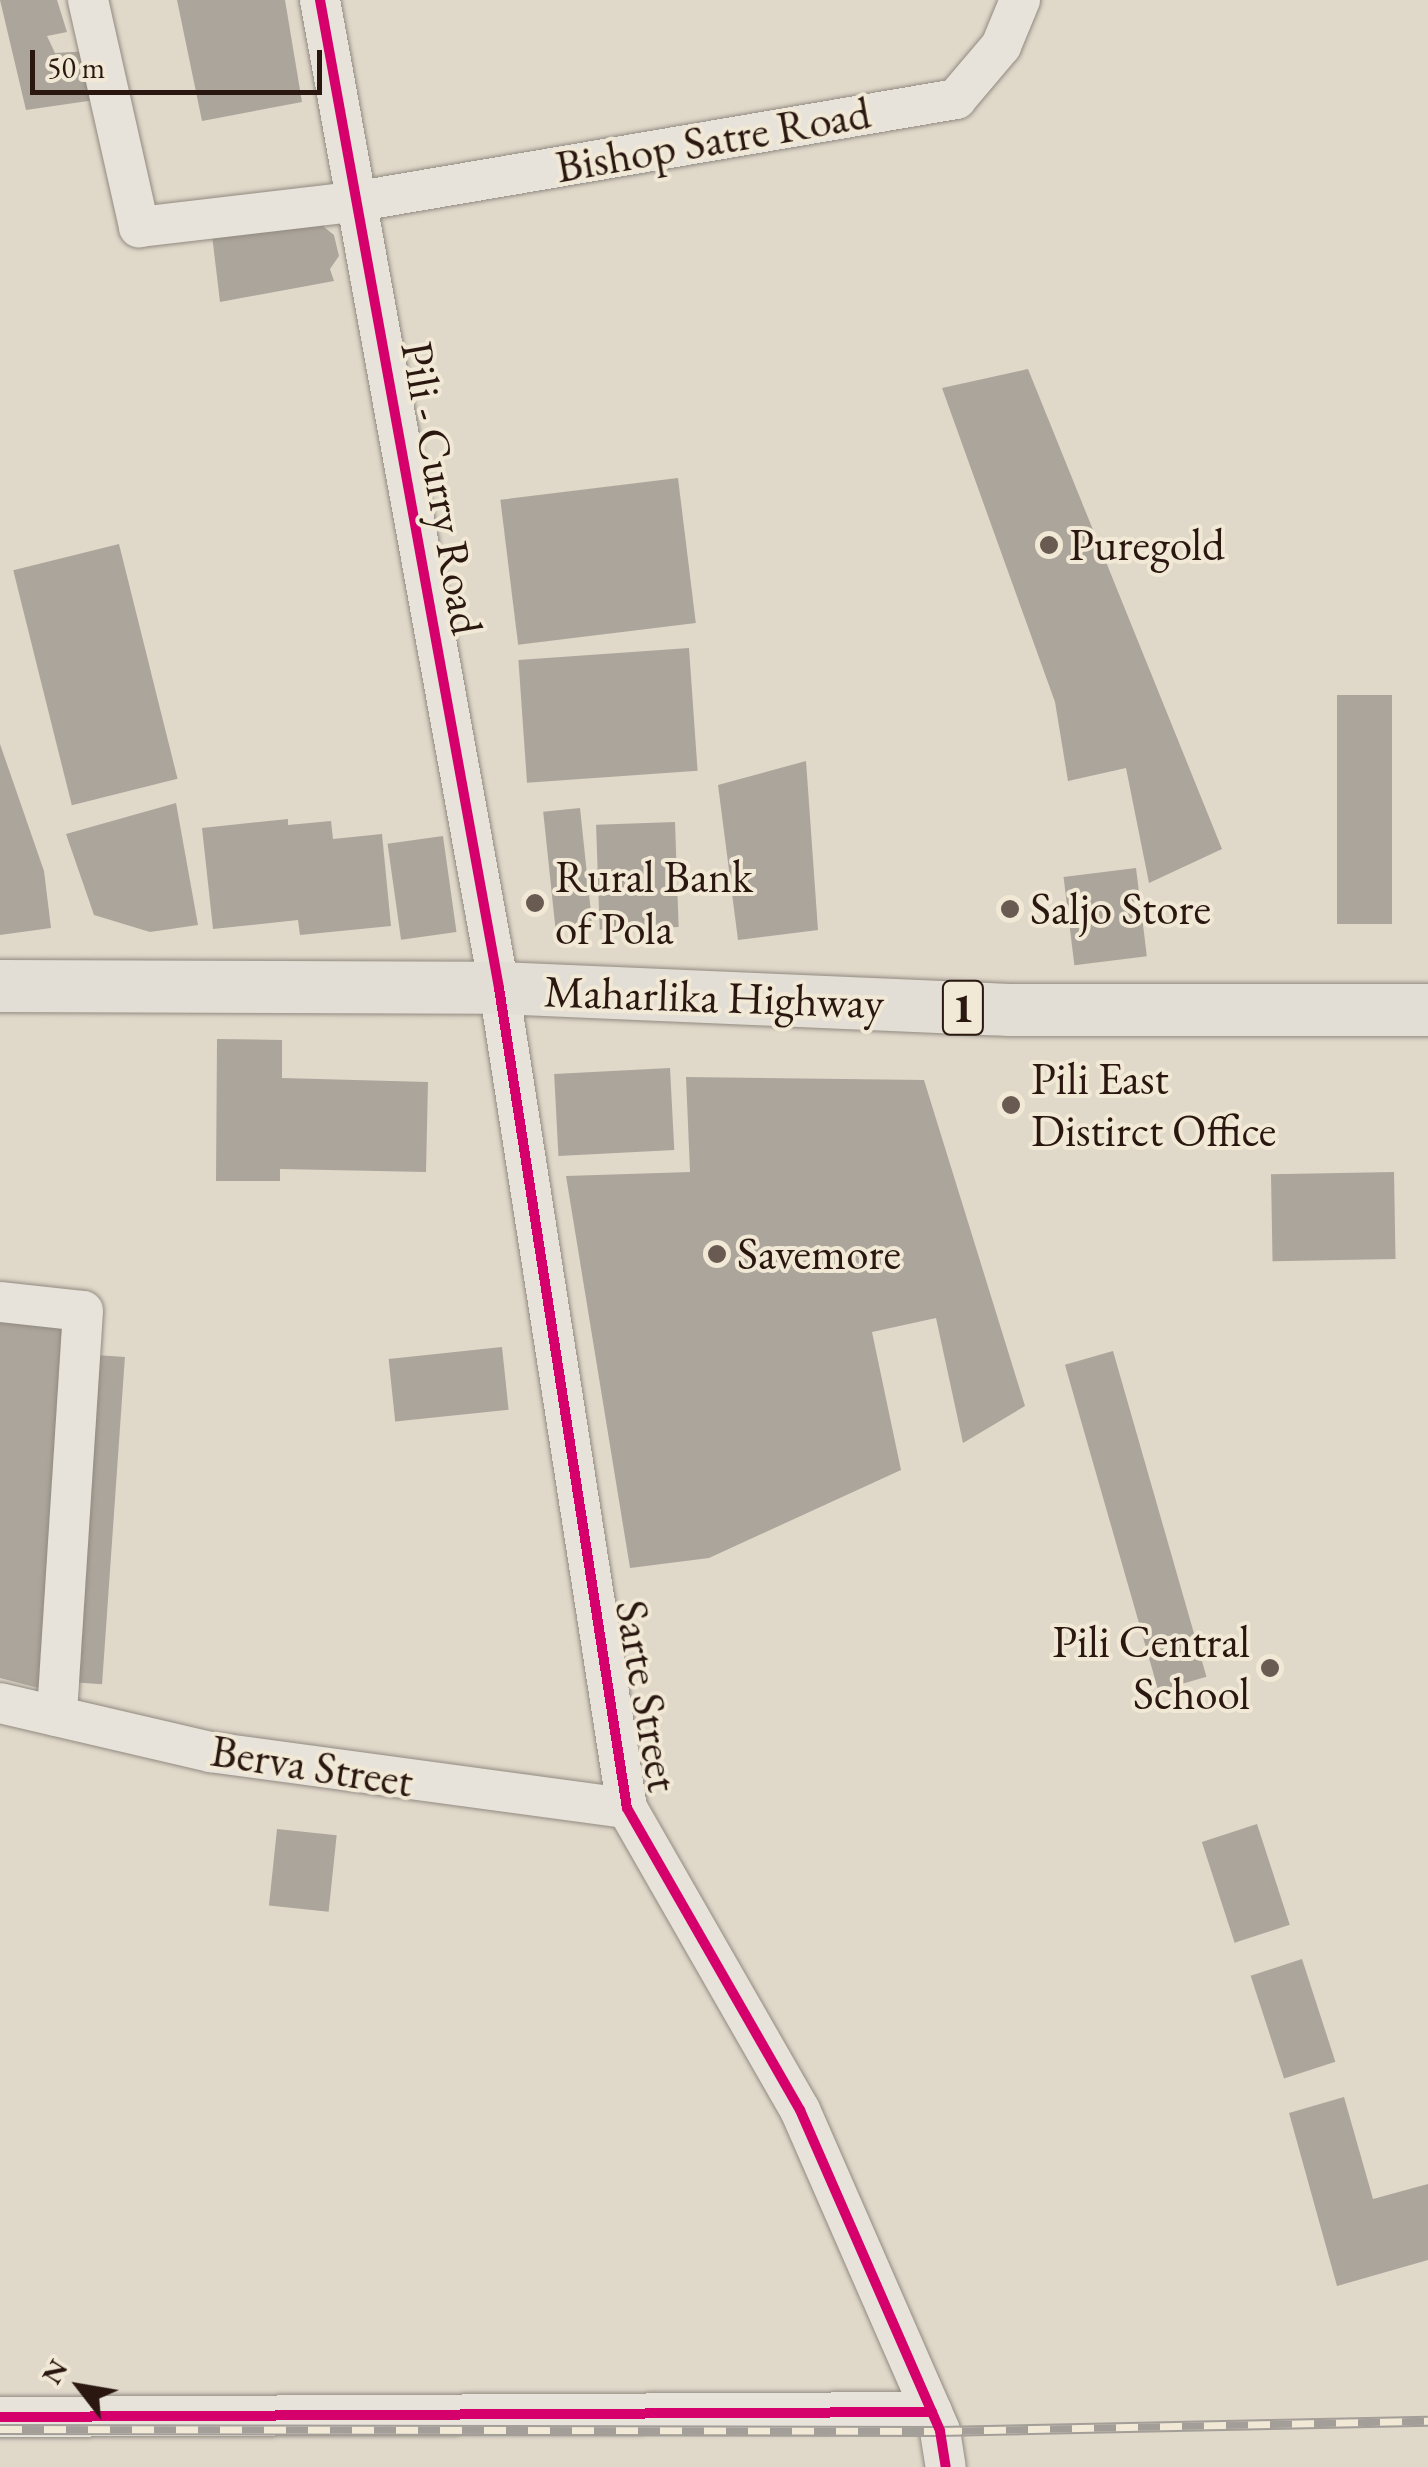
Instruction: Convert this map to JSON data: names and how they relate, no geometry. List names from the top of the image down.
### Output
{
  "streets": {
    "main road": ["Maharlika Highway", "1"],
    "street": [
      "Bishop Satre Road",
      "Pili - Curry Road",
      "Sarte Street",
      "Berva Street"
    ]
  },
  "crossings": [
    ["Bishop Satre Road", "Pili - Curry Road"],
    ["Pili - Curry Road", "Maharlika Highway"],
    ["Pili - Curry Road", "Sarte Street"],
    ["Maharlika Highway", "Sarte Street"],
    ["Sarte Street", "Berva Street"]
  ],
  "places": [
    "Puregold",
    "Rural Bank of Pola",
    "Saljo Store",
    "Pili East Distirct Office",
    "Savemore",
    "Pili Central School"
  ],
  "scale_bar": "50 m",
  "north": "top left"
}
